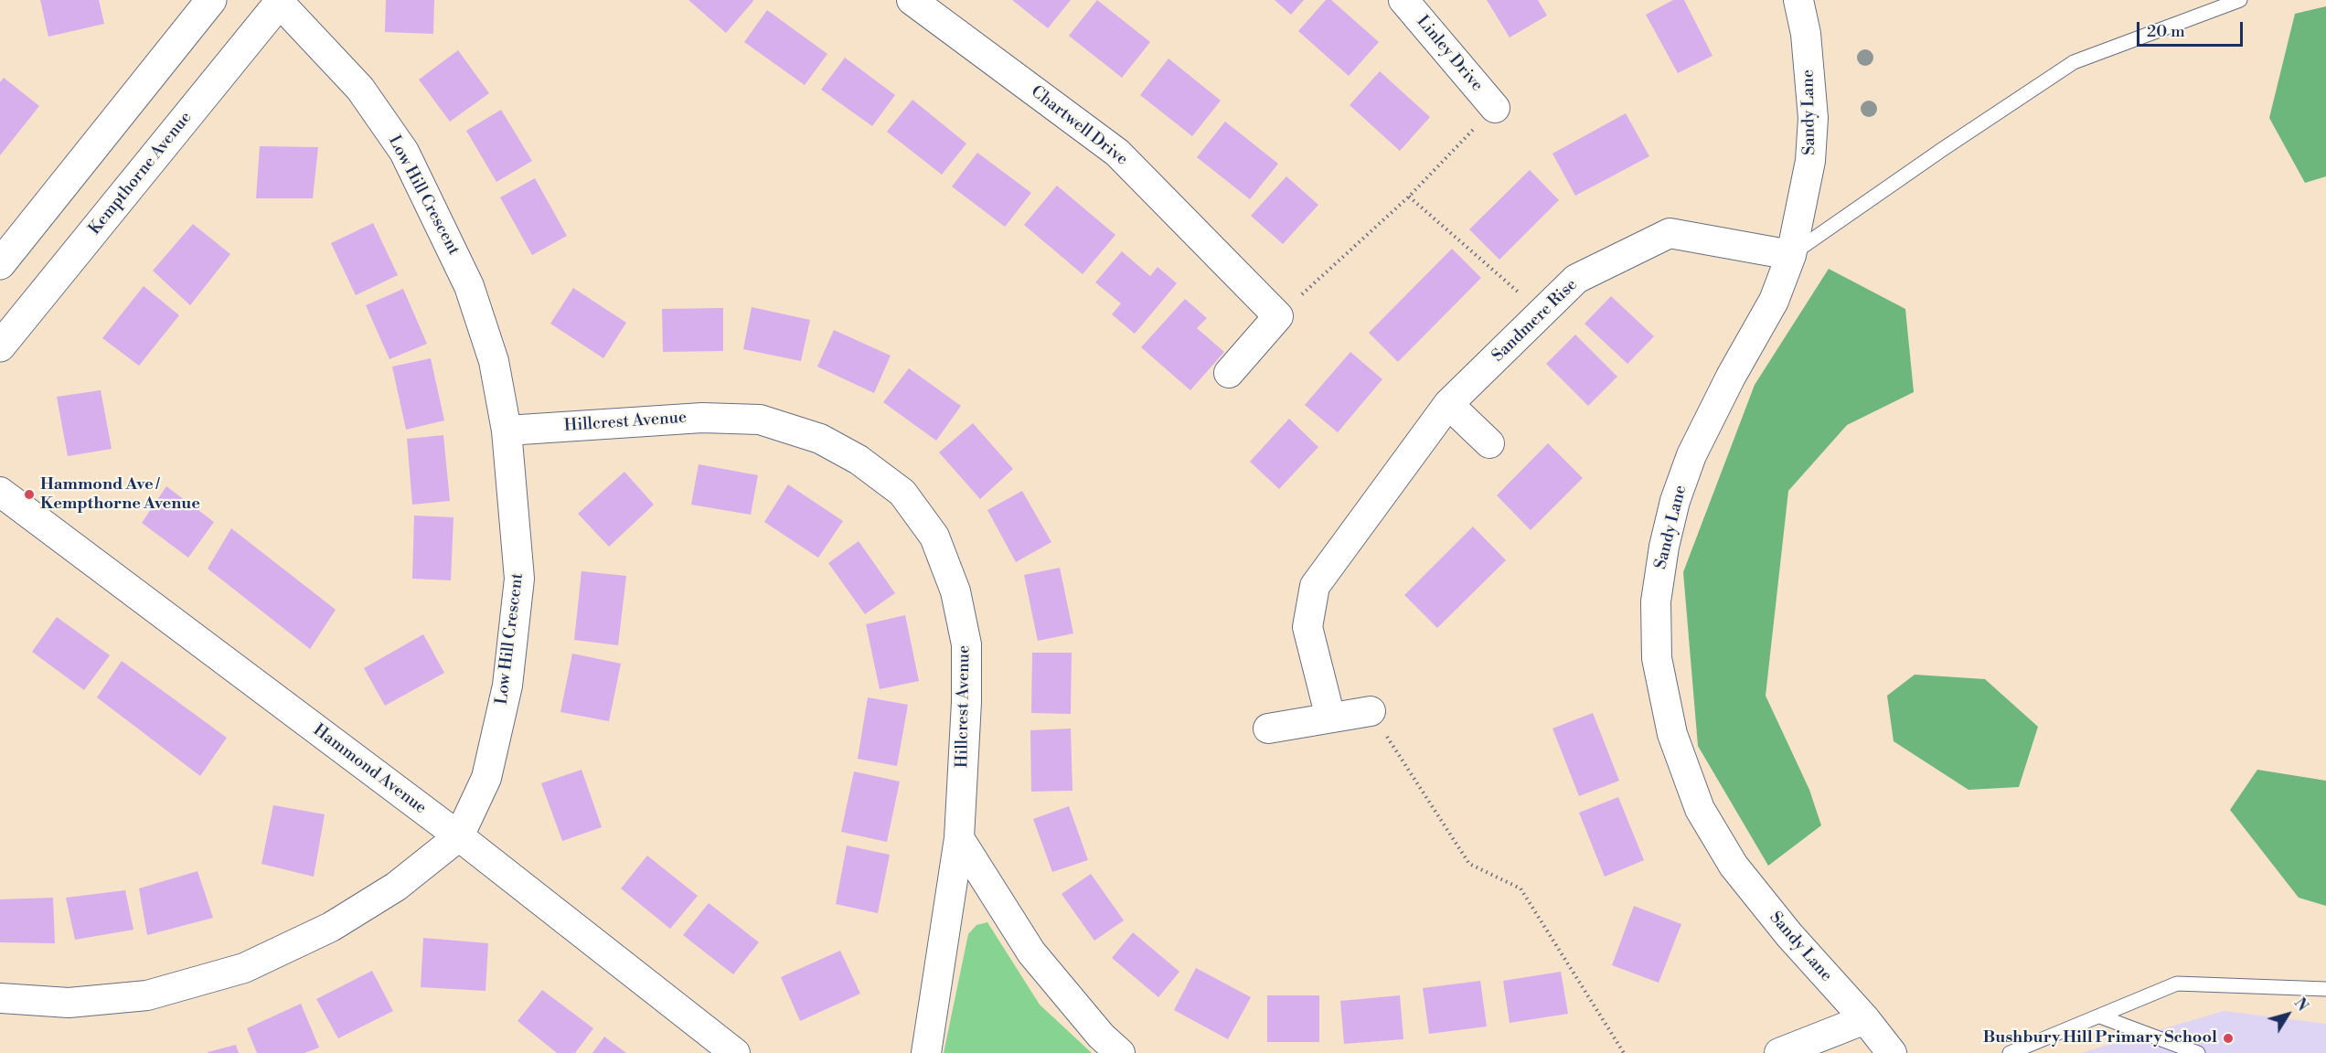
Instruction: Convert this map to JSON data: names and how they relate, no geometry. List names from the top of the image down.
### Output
{
  "streets": {
    "street": [
      "Linley Drive",
      "Sandy Lane",
      "Chartwell Drive",
      "Kempthorne Avenue",
      "Low Hill Crescent",
      "Sandmere Rise",
      "Hillcrest Avenue",
      "Hammond Avenue"
    ]
  },
  "crossings": [
    ["Sandy Lane", "Sandmere Rise"],
    ["Kempthorne Avenue", "Low Hill Crescent"],
    ["Low Hill Crescent", "Hillcrest Avenue"],
    ["Low Hill Crescent", "Hammond Avenue"]
  ],
  "places": ["Hammond Ave / Kempthorne Avenue", "Bushbury Hill Primary School"],
  "scale_bar": "20 m",
  "north": "top right"
}
